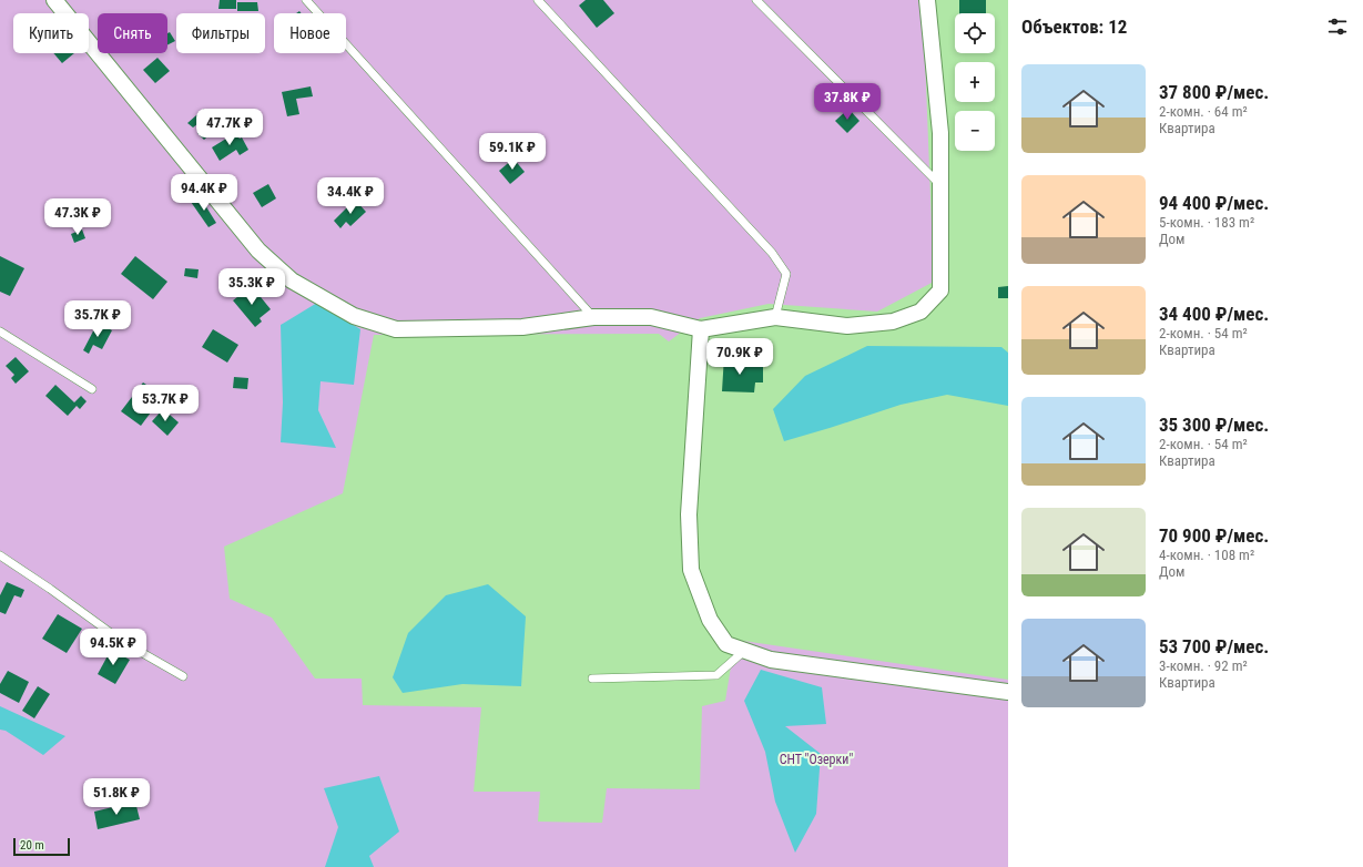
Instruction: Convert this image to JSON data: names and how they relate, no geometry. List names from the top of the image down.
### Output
{
  "parks": ["СНТ \"Озерки\""],
  "scale_bar": "20 m",
  "page": {
    "heading": "Объектов: 12",
    "map_buttons": ["+", "−"],
    "chip": [
      "Купить",
      "Снять",
      "Фильтры",
      "Новое"
    ],
    "list": [
      {
        "name": "37 800 ₽/мес.",
        "note": "2-комн. · 64 m² · Квартира"
      },
      {
        "name": "94 400 ₽/мес.",
        "note": "5-комн. · 183 m² · Дом"
      },
      {
        "name": "34 400 ₽/мес.",
        "note": "2-комн. · 54 m² · Квартира"
      },
      {
        "name": "35 300 ₽/мес.",
        "note": "2-комн. · 54 m² · Квартира"
      },
      {
        "name": "70 900 ₽/мес.",
        "note": "4-комн. · 108 m² · Дом"
      },
      {
        "name": "53 700 ₽/мес.",
        "note": "3-комн. · 92 m² · Квартира"
      }
    ],
    "price": [
      "37.8K ₽",
      "47.7K ₽",
      "59.1K ₽",
      "94.4K ₽",
      "34.4K ₽",
      "47.3K ₽",
      "35.3K ₽",
      "35.7K ₽",
      "70.9K ₽",
      "53.7K ₽",
      "94.5K ₽",
      "51.8K ₽"
    ],
    "scale": "20 m"
  }
}
